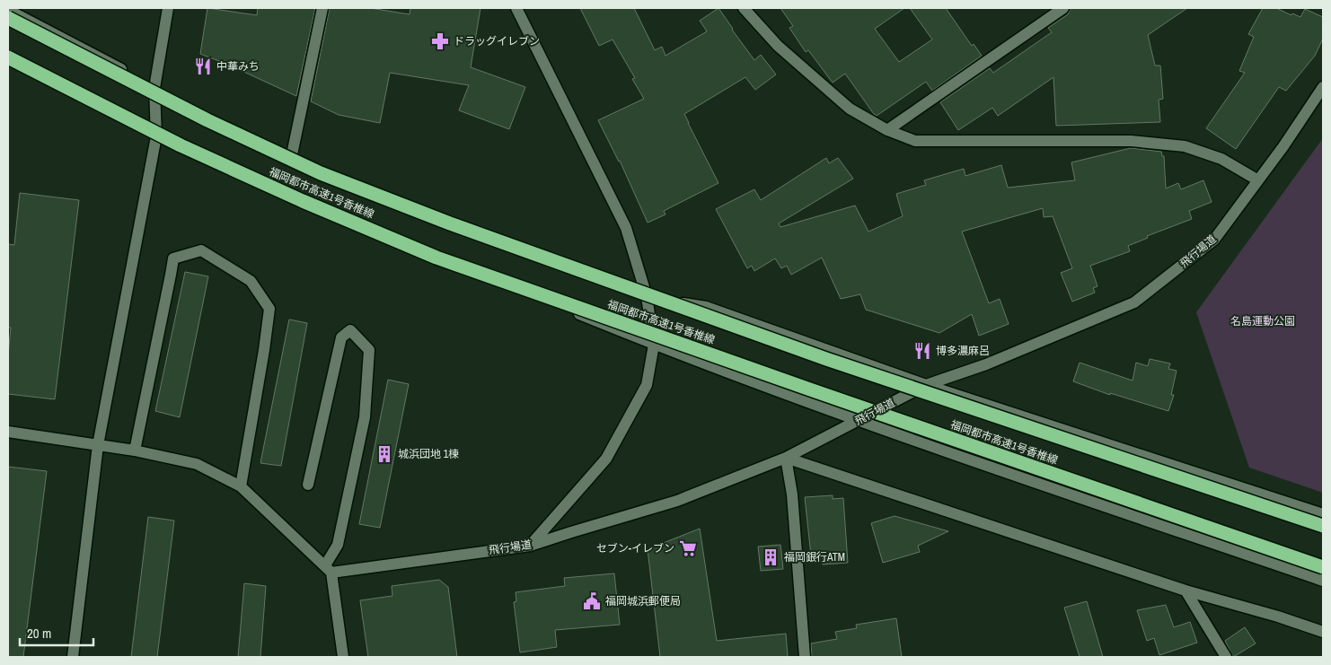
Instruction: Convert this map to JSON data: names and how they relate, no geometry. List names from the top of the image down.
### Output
{
  "streets": {
    "highway": ["福岡都市高速1号香椎線"],
    "street": ["飛行場道"]
  },
  "parks": ["名島運動公園"],
  "places": {
    "pharmacy": ["ドラッグイレブン"],
    "restaurant": ["中華みち", "博多濃麻呂"],
    "building": ["城浜団地 1棟", "福岡銀行ATM"],
    "supermarket": ["セブン-イレブン"],
    "public building": ["福岡城浜郵便局"]
  },
  "scale_bar": "20 m"
}
